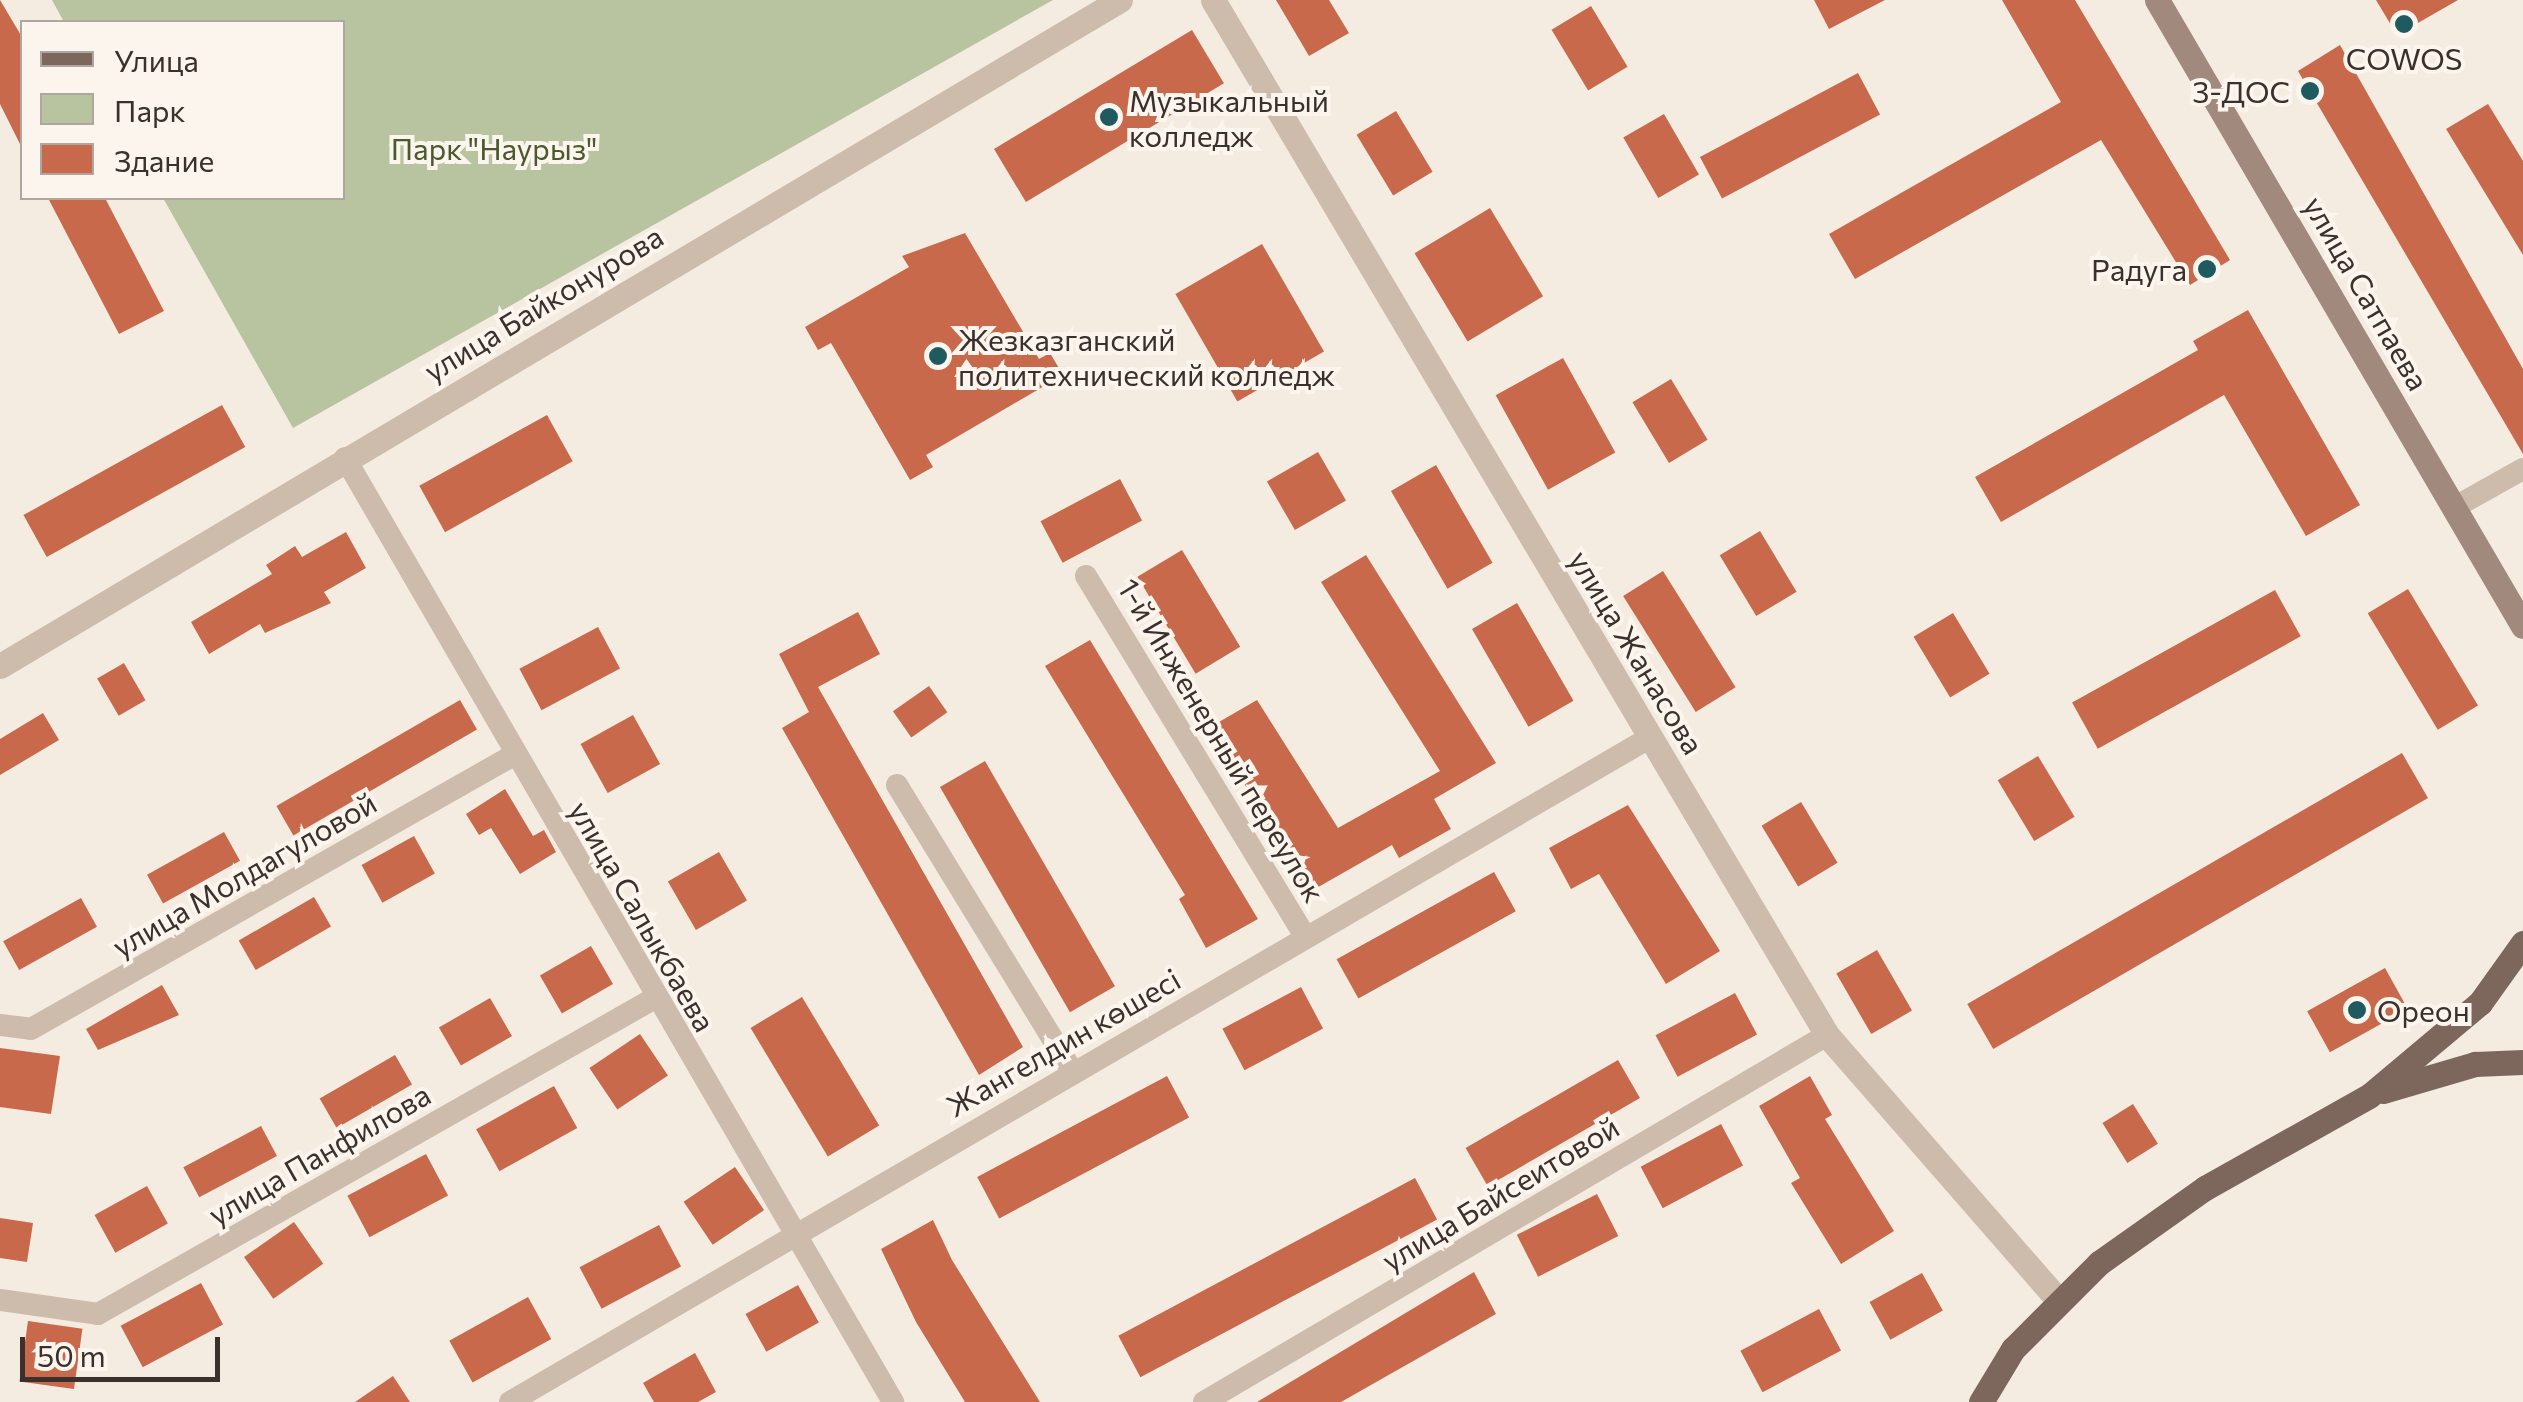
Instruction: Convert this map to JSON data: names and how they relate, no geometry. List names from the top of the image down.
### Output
{
  "streets": {
    "main road": ["улица Сатпаева"],
    "street": [
      "улица Байконурова",
      "улица Жанасова",
      "1-й Инженерный переулок",
      "улица Молдагуловой",
      "улица Салыкбаева",
      "Жангелдин көшесі",
      "улица Панфилова",
      "улица Байсеитовой"
    ]
  },
  "crossings": [
    ["улица Байконурова", "улица Салыкбаева"],
    ["улица Жанасова", "Жангелдин көшесі"],
    ["улица Жанасова", "улица Байсеитовой"],
    ["1-й Инженерный переулок", "Жангелдин көшесі"],
    ["улица Молдагуловой", "улица Салыкбаева"],
    ["улица Салыкбаева", "Жангелдин көшесі"],
    ["улица Салыкбаева", "улица Панфилова"]
  ],
  "parks": ["Парк \"Наурыз\""],
  "places": [
    "COWOS",
    "3-ДОС",
    "Музыкальный колледж",
    "Радуга",
    "Жезказганский политехнический колледж",
    "Ореон"
  ],
  "legend": ["Улица", "Парк", "Здание"],
  "scale_bar": "50 m"
}
